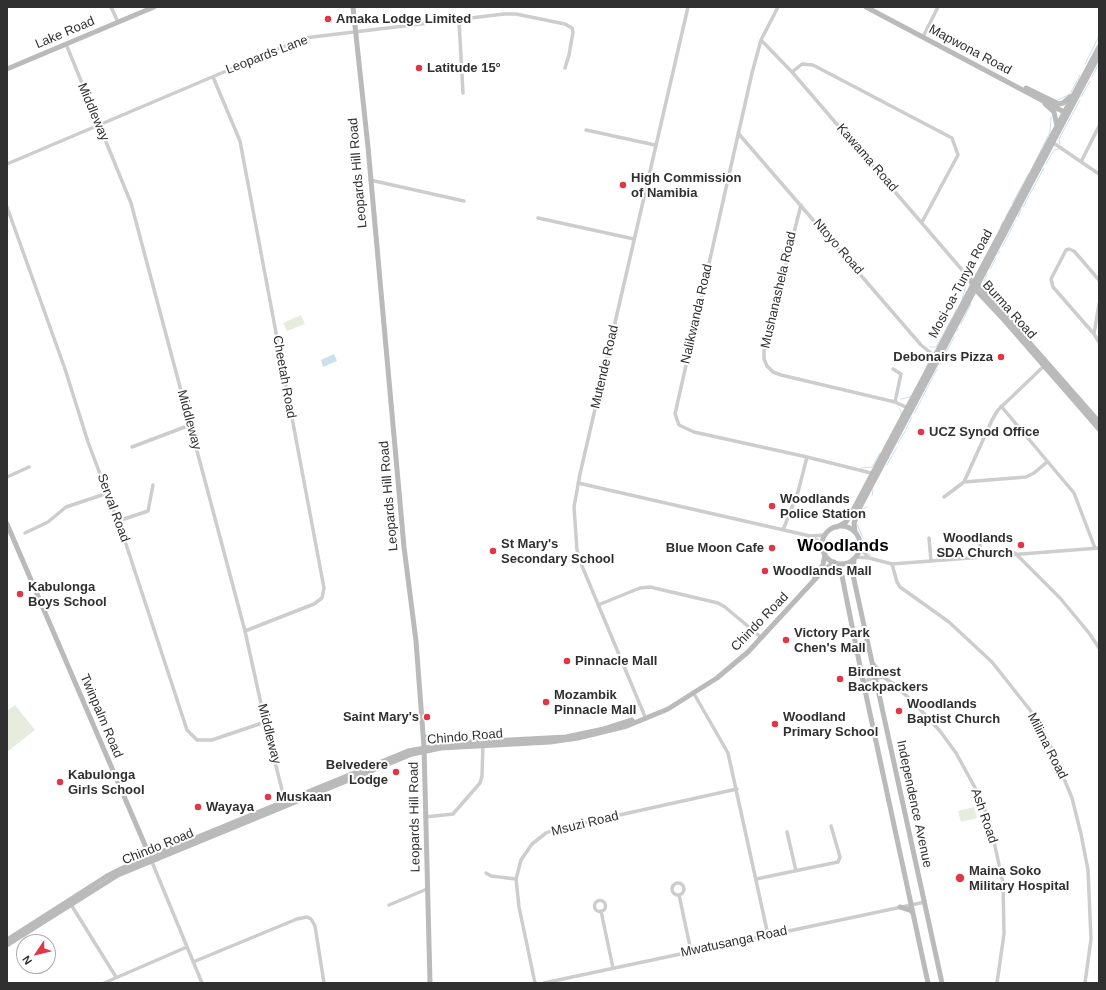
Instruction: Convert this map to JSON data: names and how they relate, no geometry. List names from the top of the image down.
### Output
{
  "streets": {
    "main road": [
      "Lake Road",
      "Mapwona Road",
      "Leopards Hill Road",
      "Mosi-oa-Tunya Road",
      "Burma Road",
      "Chindo Road",
      "Twinpalm Road",
      "Independence Avenue"
    ],
    "street": [
      "Leopards Lane",
      "Middleway",
      "Kawama Road",
      "Ntoyo Road",
      "Mushanashela Road",
      "Nalikwanda Road",
      "Mutende Road",
      "Cheetah Road",
      "Serval Road",
      "Milima Road",
      "Ash Road",
      "Msuzi Road",
      "Mwatusanga Road"
    ]
  },
  "crossings": [
    ["Lake Road", "Middleway"],
    ["Mapwona Road", "Mosi-oa-Tunya Road"],
    ["Leopards Lane", "Middleway"],
    ["Leopards Lane", "Leopards Hill Road"],
    ["Leopards Lane", "Cheetah Road"],
    ["Middleway", "Cheetah Road"],
    ["Middleway", "Serval Road"],
    ["Middleway", "Chindo Road"],
    ["Kawama Road", "Burma Road"],
    ["Kawama Road", "Nalikwanda Road"],
    ["Leopards Hill Road", "Chindo Road"],
    ["Ntoyo Road", "Mosi-oa-Tunya Road"],
    ["Ntoyo Road", "Mushanashela Road"],
    ["Ntoyo Road", "Nalikwanda Road"],
    ["Mosi-oa-Tunya Road", "Mushanashela Road"],
    ["Mosi-oa-Tunya Road", "Burma Road"],
    ["Mosi-oa-Tunya Road", "Nalikwanda Road"],
    ["Mosi-oa-Tunya Road", "Chindo Road"],
    ["Mosi-oa-Tunya Road", "Independence Avenue"],
    ["Mutende Road", "Chindo Road"],
    ["Chindo Road", "Twinpalm Road"],
    ["Chindo Road", "Independence Avenue"],
    ["Independence Avenue", "Ash Road"],
    ["Independence Avenue", "Mwatusanga Road"]
  ],
  "districts": ["Woodlands"],
  "places": [
    "Amaka Lodge Limited",
    "Latitude 15°",
    "High Commission of Namibia",
    "Debonairs Pizza",
    "UCZ Synod Office",
    "Woodlands Police Station",
    "Woodlands SDA Church",
    "Blue Moon Cafe",
    "St Mary's Secondary School",
    "Woodlands Mall",
    "Kabulonga Boys School",
    "Victory Park Chen's Mall",
    "Pinnacle Mall",
    "Birdnest Backpackers",
    "Mozambik Pinnacle Mall",
    "Woodlands Baptist Church",
    "Saint Mary's",
    "Woodland Primary School",
    "Belvedere Lodge",
    "Kabulonga Girls School",
    "Muskaan",
    "Wayaya",
    "Maina Soko Military Hospital"
  ],
  "north": "bottom left"
}
